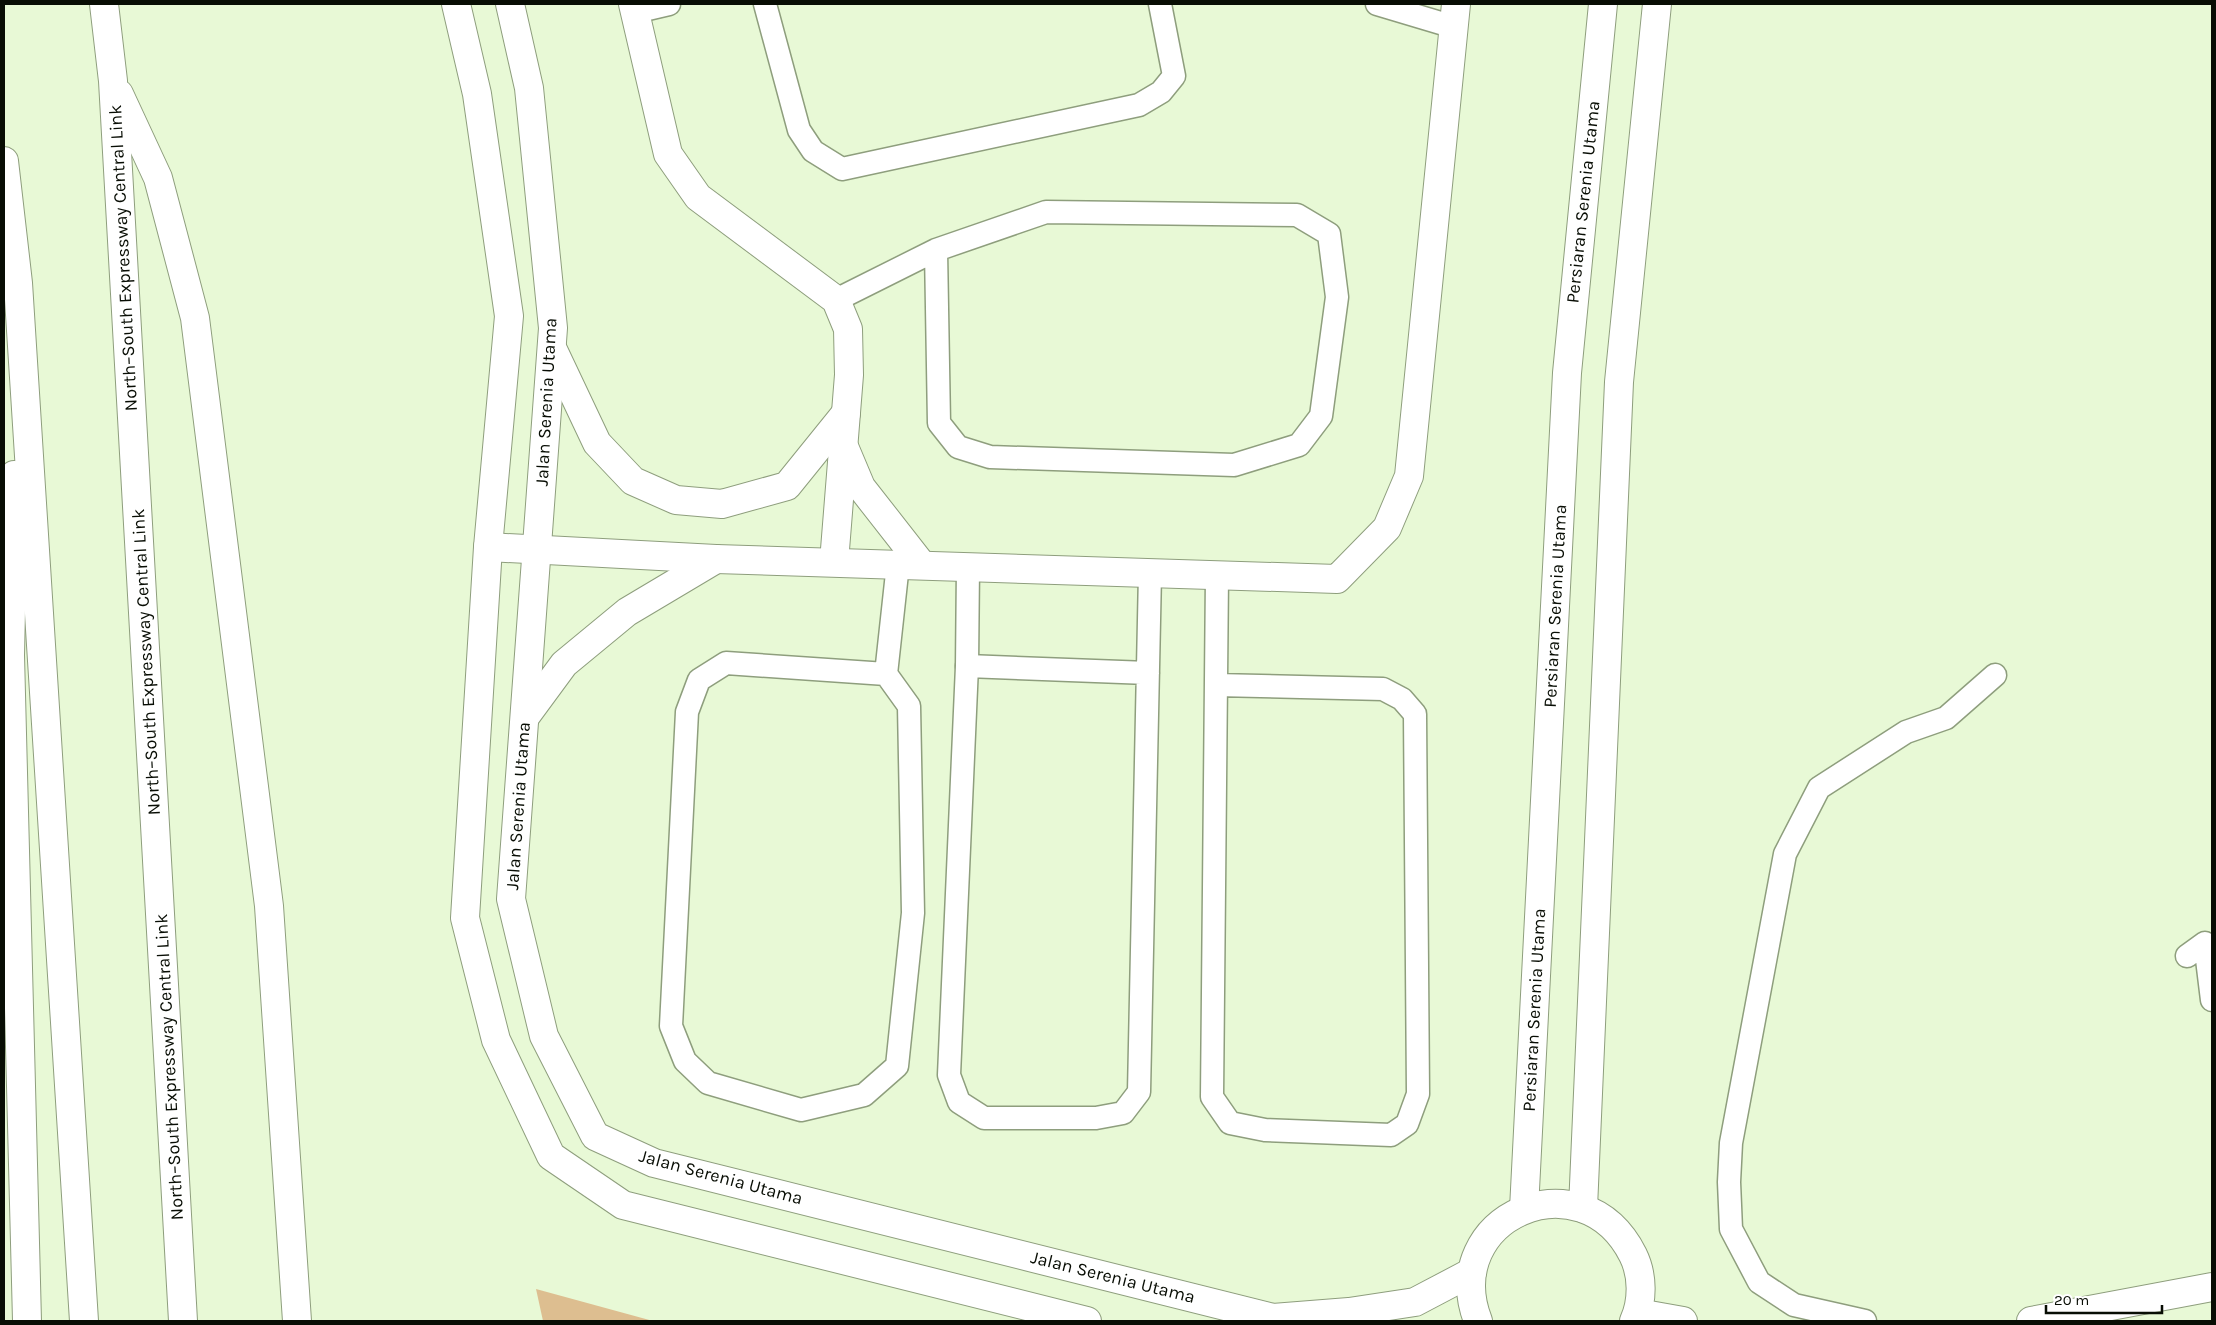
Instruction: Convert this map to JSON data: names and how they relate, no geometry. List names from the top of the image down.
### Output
{
  "streets": {
    "main road": ["Persiaran Serenia Utama", "North–South Expressway Central Link", "Jalan Serenia Utama"]
  },
  "scale_bar": "20 m"
}
